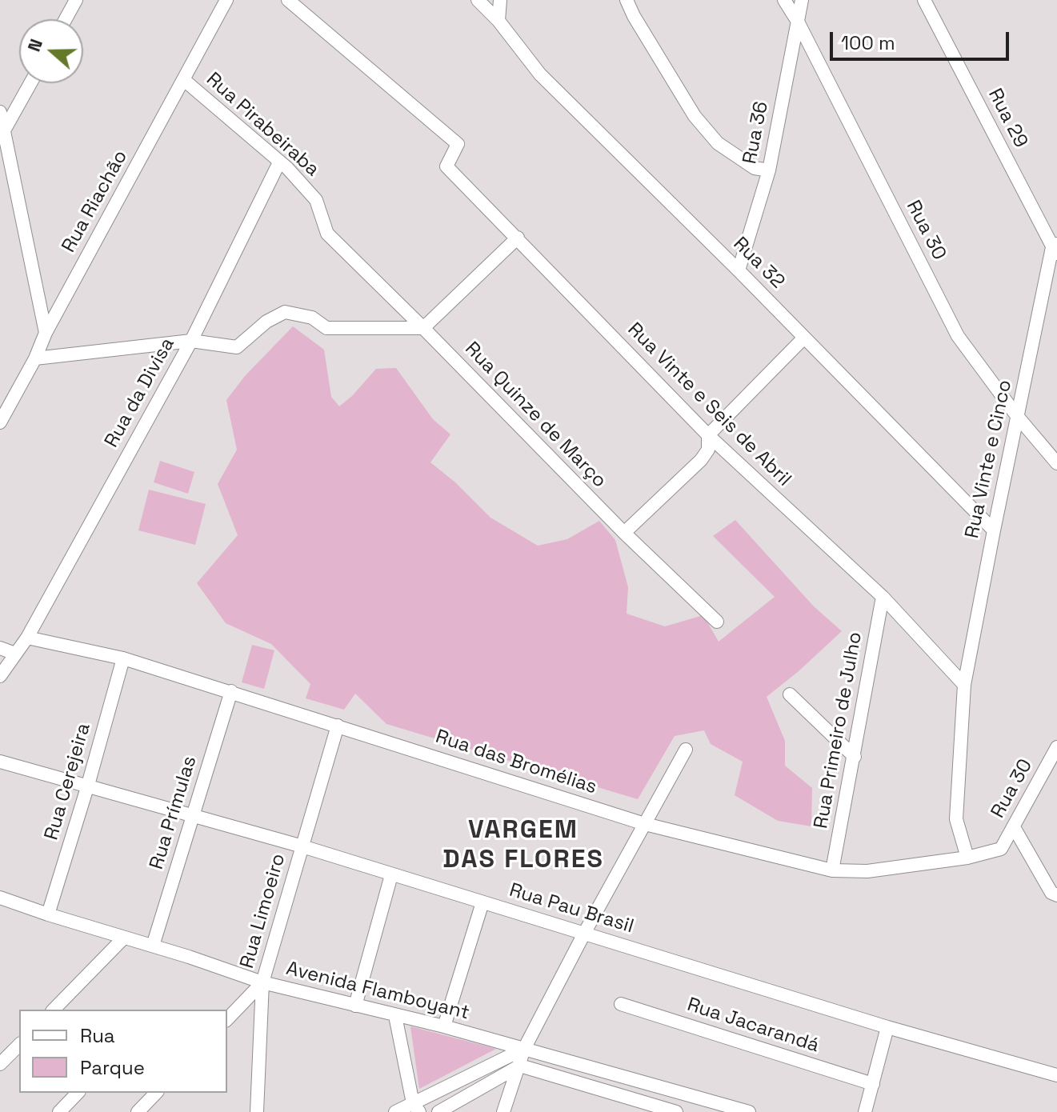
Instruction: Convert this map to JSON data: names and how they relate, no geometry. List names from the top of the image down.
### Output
{
  "streets": {
    "street": [
      "Rua 29",
      "Rua Pirabeiraba",
      "Rua 36",
      "Rua Riachão",
      "Rua 30",
      "Rua 32",
      "Rua da Divisa",
      "Rua Vinte e Seis de Abril",
      "Rua Quinze de Março",
      "Rua Vinte e Cinco",
      "Rua Primeiro de Julho",
      "Rua das Bromélias",
      "Rua Cerejeira",
      "Rua Prímulas",
      "Rua Pau Brasil",
      "Rua Limoeiro",
      "Avenida Flamboyant",
      "Rua Jacarandá"
    ]
  },
  "crossings": [
    ["Rua 29", "Rua Vinte e Cinco"],
    ["Rua Pirabeiraba", "Rua Riachão"],
    ["Rua Pirabeiraba", "Rua da Divisa"],
    ["Rua Pirabeiraba", "Rua Quinze de Março"],
    ["Rua 36", "Rua 30"],
    ["Rua 36", "Rua 32"],
    ["Rua 30", "Rua Vinte e Cinco"],
    ["Rua 30", "Rua das Bromélias"],
    ["Rua 32", "Rua Vinte e Cinco"],
    ["Rua da Divisa", "Rua das Bromélias"],
    ["Rua Vinte e Seis de Abril", "Rua Vinte e Cinco"],
    ["Rua Vinte e Seis de Abril", "Rua Primeiro de Julho"],
    ["Rua Vinte e Cinco", "Rua das Bromélias"],
    ["Rua Primeiro de Julho", "Rua das Bromélias"],
    ["Rua das Bromélias", "Rua Cerejeira"],
    ["Rua das Bromélias", "Rua Prímulas"],
    ["Rua das Bromélias", "Rua Limoeiro"],
    ["Rua Cerejeira", "Rua Pau Brasil"],
    ["Rua Cerejeira", "Avenida Flamboyant"],
    ["Rua Prímulas", "Rua Pau Brasil"],
    ["Rua Prímulas", "Avenida Flamboyant"],
    ["Rua Pau Brasil", "Rua Limoeiro"],
    ["Rua Limoeiro", "Avenida Flamboyant"]
  ],
  "districts": ["VARGEM DAS FLORES"],
  "legend": ["Rua", "Parque"],
  "scale_bar": "100 m",
  "north": "left"
}
